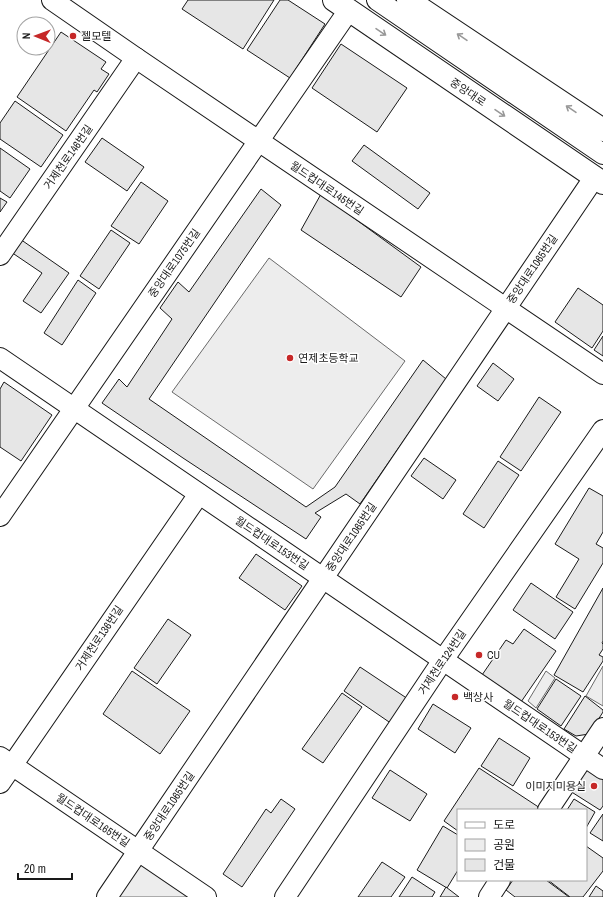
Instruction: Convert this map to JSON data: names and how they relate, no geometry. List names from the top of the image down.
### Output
{
  "streets": {
    "main road": ["중앙대로"],
    "street": [
      "거제천로146번길",
      "월드컵대로145번길",
      "중앙대로1075번길",
      "중앙대로1065번길",
      "월드컵대로153번길",
      "거제천로136번길",
      "거제천로124번길",
      "월드컵대로165번길"
    ]
  },
  "crossings": [
    ["중앙대로", "중앙대로1075번길"],
    ["중앙대로", "중앙대로1065번길"],
    ["거제천로146번길", "월드컵대로145번길"],
    ["월드컵대로145번길", "중앙대로1075번길"],
    ["월드컵대로145번길", "중앙대로1065번길"],
    ["중앙대로1075번길", "월드컵대로153번길"],
    ["중앙대로1065번길", "월드컵대로153번길"],
    ["중앙대로1065번길", "월드컵대로165번길"],
    ["월드컵대로153번길", "거제천로136번길"],
    ["월드컵대로153번길", "거제천로124번길"],
    ["거제천로136번길", "월드컵대로165번길"]
  ],
  "places": [
    "젤모텔",
    "연제초등학교",
    "CU",
    "백상사",
    "이미지미용실"
  ],
  "legend": ["도로", "공원", "건물"],
  "scale_bar": "20 m",
  "north": "left"
}
